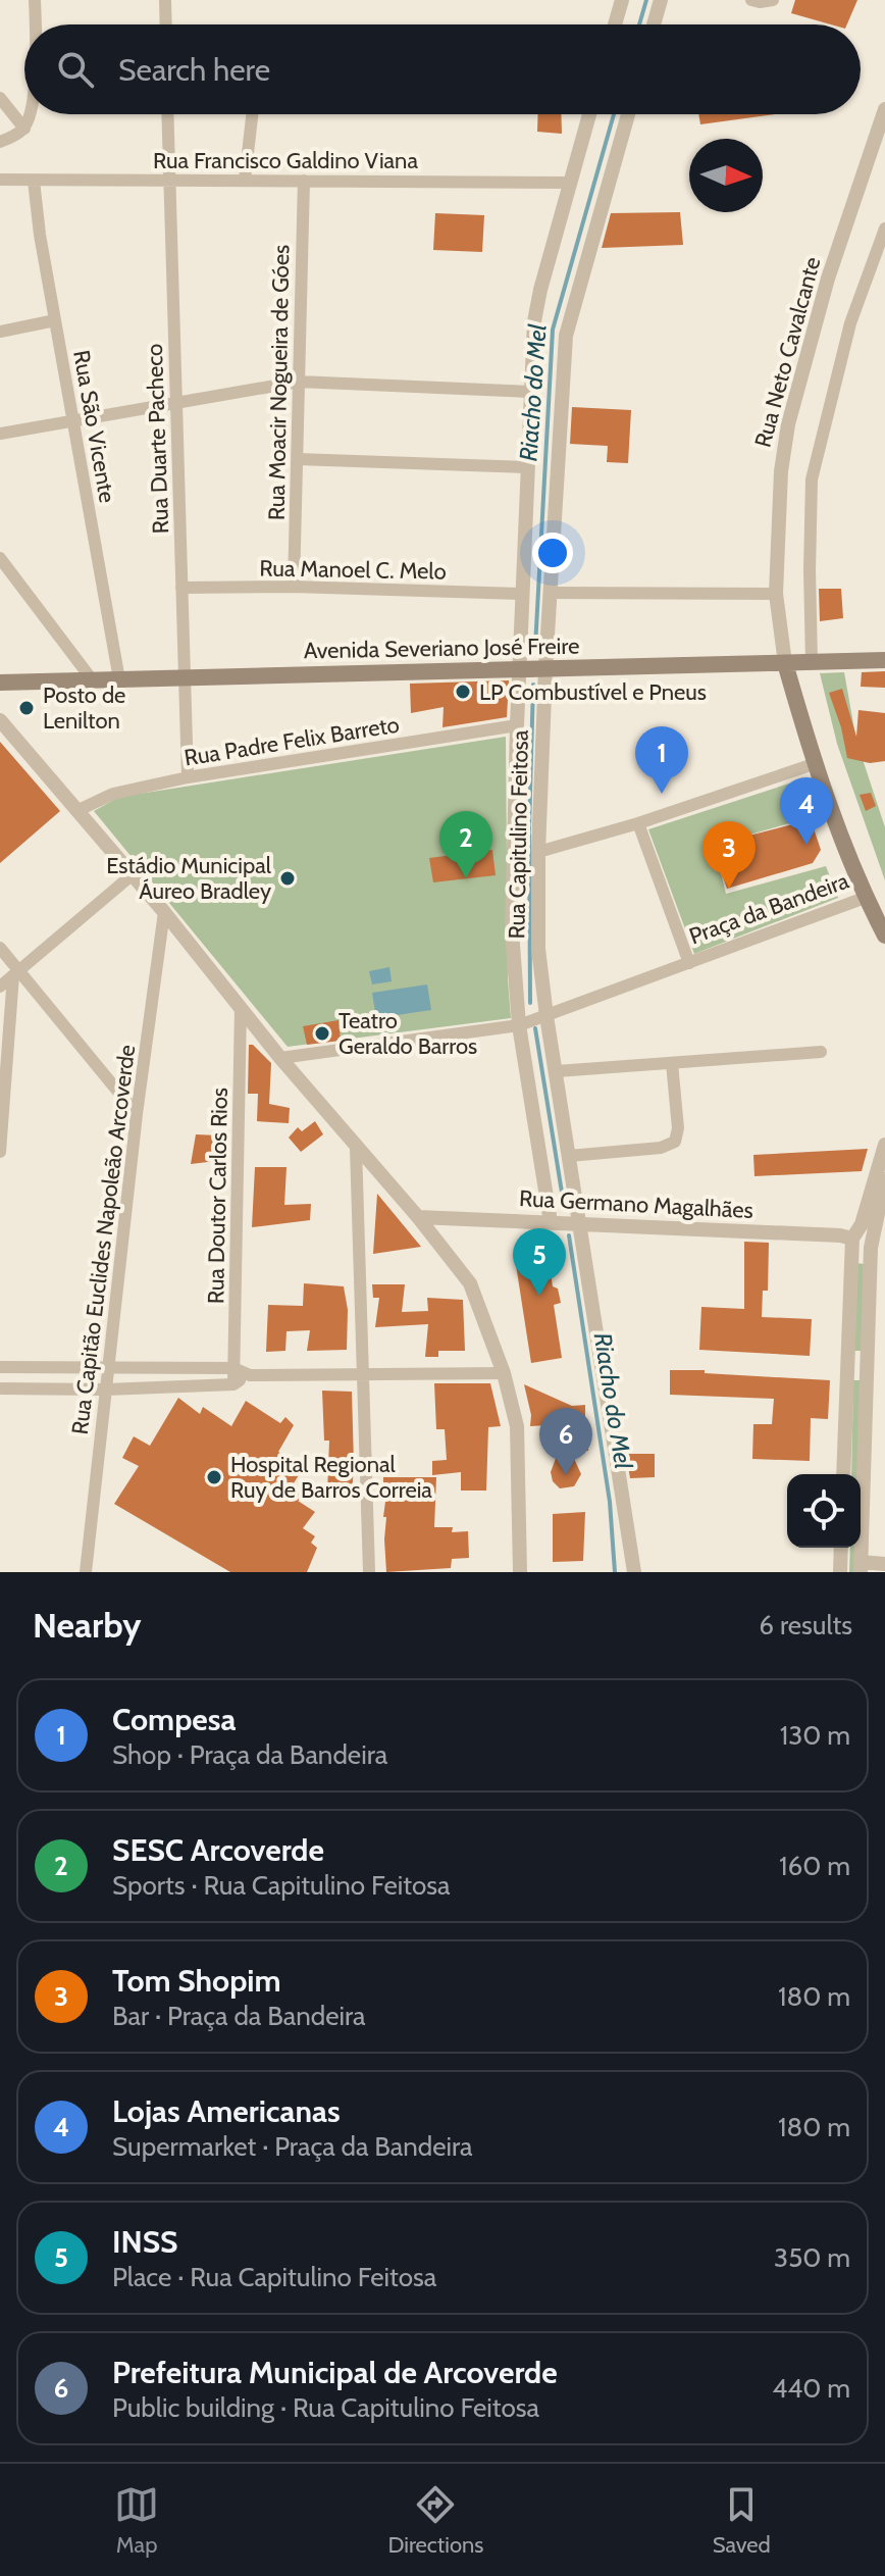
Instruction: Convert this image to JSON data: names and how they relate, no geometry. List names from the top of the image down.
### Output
{
  "streets": {
    "main road": ["Avenida Severiano José Freire", "Praça da Bandeira"],
    "street": [
      "Rua Francisco Galdino Viana",
      "Rua Neto Cavalcante",
      "Rua Moacir Nogueira de Góes",
      "Rua São Vicente",
      "Rua Duarte Pacheco",
      "Rua Manoel C. Melo",
      "Rua Padre Felix Barreto",
      "Rua Capitulino Feitosa",
      "Rua Doutor Carlos Rios",
      "Rua Germano Magalhães",
      "Rua Capitão Euclides Napoleão Arcoverde"
    ]
  },
  "crossings": [
    ["Rua Francisco Galdino Viana", "Rua Moacir Nogueira de Góes"],
    ["Rua Francisco Galdino Viana", "Rua São Vicente"],
    ["Rua Francisco Galdino Viana", "Rua Duarte Pacheco"],
    ["Rua Francisco Galdino Viana", "Rua Capitulino Feitosa"],
    ["Rua Neto Cavalcante", "Avenida Severiano José Freire"],
    ["Rua Neto Cavalcante", "Praça da Bandeira"],
    ["Rua Moacir Nogueira de Góes", "Rua Manoel C. Melo"],
    ["Rua São Vicente", "Avenida Severiano José Freire"],
    ["Rua Duarte Pacheco", "Rua Manoel C. Melo"],
    ["Rua Duarte Pacheco", "Avenida Severiano José Freire"],
    ["Rua Duarte Pacheco", "Rua Padre Felix Barreto"],
    ["Rua Manoel C. Melo", "Rua Capitulino Feitosa"],
    ["Avenida Severiano José Freire", "Rua Capitulino Feitosa"],
    ["Avenida Severiano José Freire", "Praça da Bandeira"],
    ["Rua Padre Felix Barreto", "Rua Capitulino Feitosa"],
    ["Rua Capitulino Feitosa", "Rua Germano Magalhães"]
  ],
  "water": ["Riacho do Mel"],
  "places": [
    "LP Combustível e Pneus",
    "Posto de Lenilton",
    "Estádio Municipal Áureo Bradley",
    "Teatro Geraldo Barros",
    "Hospital Regional Ruy de Barros Correia"
  ],
  "north": "right",
  "page": {
    "search": "Search here",
    "pins": [
      "1",
      "4",
      "2",
      "3",
      "5",
      "6"
    ],
    "heading": ["Nearby", "6 results"],
    "list": [
      {
        "mark": "1",
        "name": "Compesa",
        "note": "Shop · Praça da Bandeira",
        "value": "130 m"
      },
      {
        "mark": "2",
        "name": "SESC Arcoverde",
        "note": "Sports · Rua Capitulino Feitosa",
        "value": "160 m"
      },
      {
        "mark": "3",
        "name": "Tom Shopim",
        "note": "Bar · Praça da Bandeira",
        "value": "180 m"
      },
      {
        "mark": "4",
        "name": "Lojas Americanas",
        "note": "Supermarket · Praça da Bandeira",
        "value": "180 m"
      },
      {
        "mark": "5",
        "name": "INSS",
        "note": "Place · Rua Capitulino Feitosa",
        "value": "350 m"
      },
      {
        "mark": "6",
        "name": "Prefeitura Municipal de Arcoverde",
        "note": "Public building · Rua Capitulino Feitosa",
        "value": "440 m"
      }
    ],
    "nav": ["Map", "Directions", "Saved"]
  }
}
